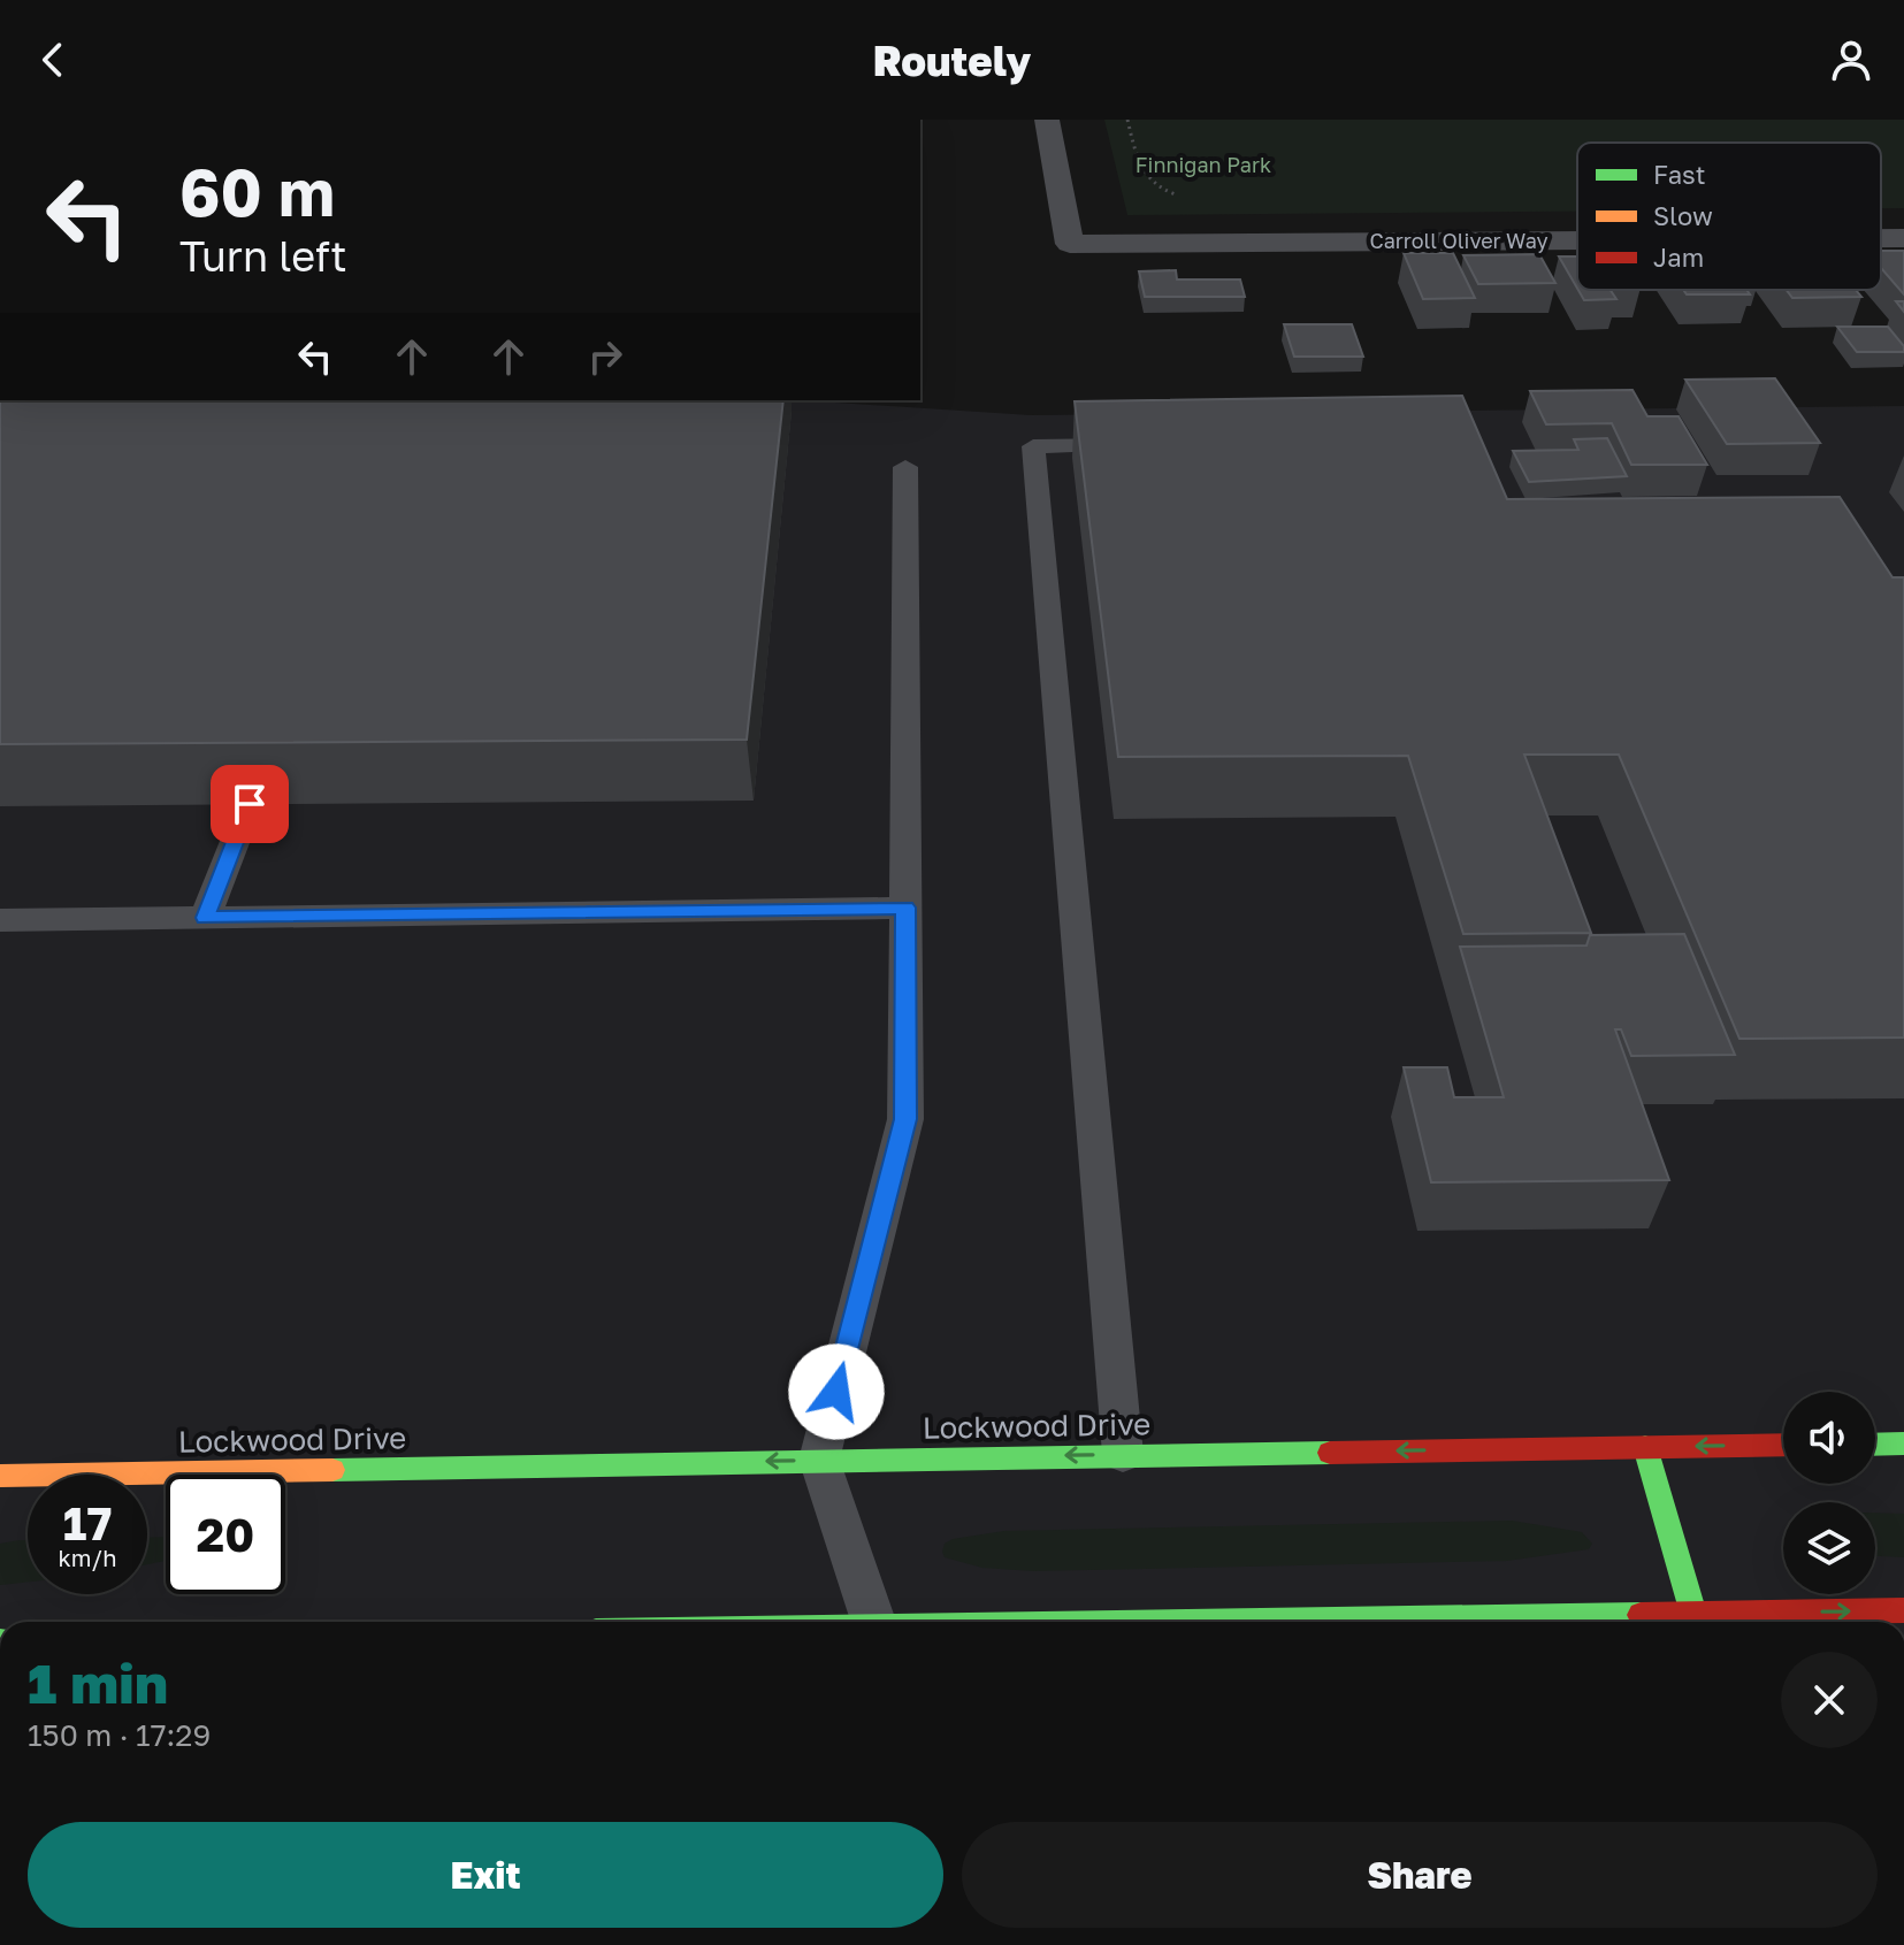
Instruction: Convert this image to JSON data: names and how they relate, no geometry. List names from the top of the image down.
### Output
{
  "streets": {
    "main road": ["Lockwood Drive"],
    "street": ["Carroll Oliver Way"]
  },
  "one_way": ["Lockwood Drive"],
  "parks": ["Finnigan Park"],
  "legend": ["Fast", "Slow", "Jam"],
  "page": {
    "header": "Routely",
    "turn": ["60 m", "Turn left"],
    "speed": "17 km/h",
    "limit": "20",
    "heading": ["1 min", "150 m · 17:29"],
    "buttons": ["Exit", "Share"]
  }
}
